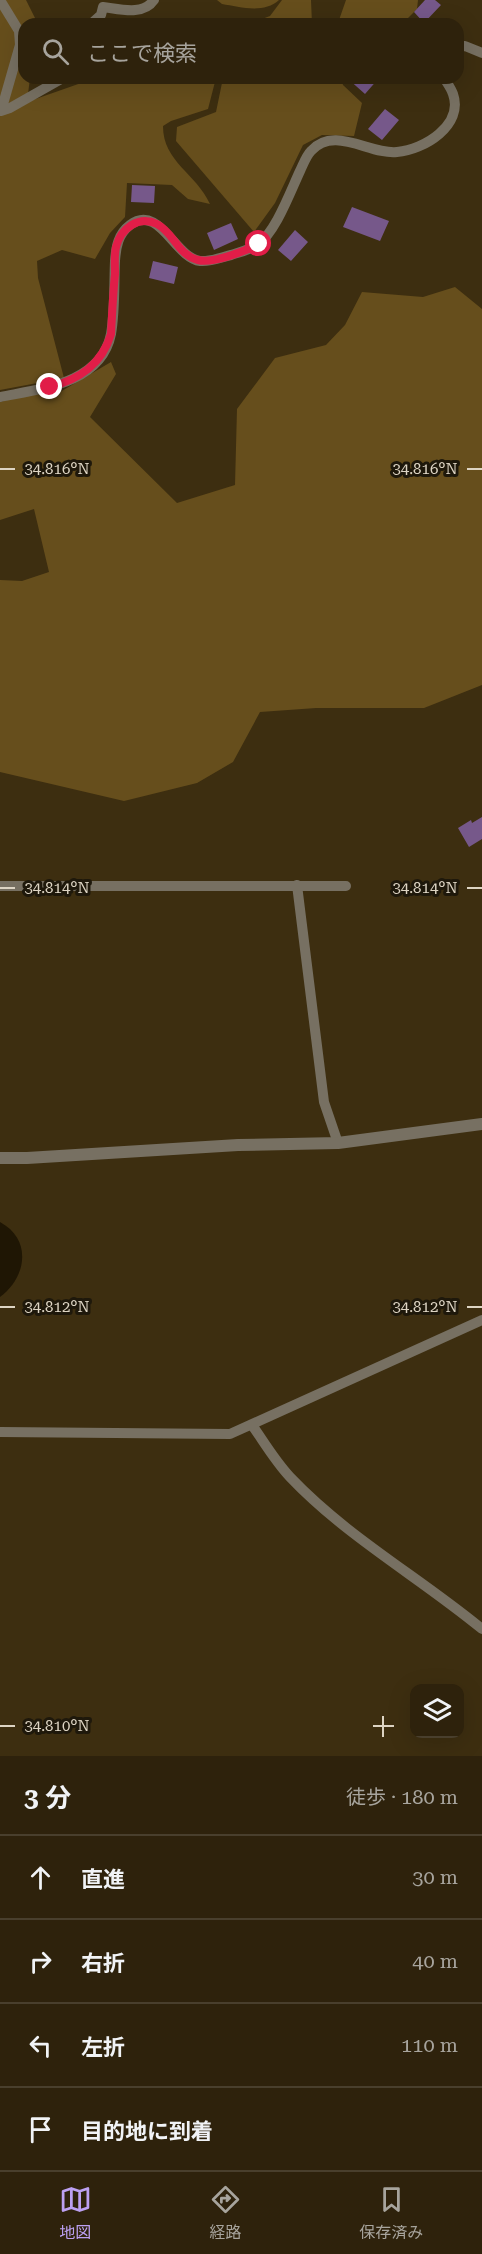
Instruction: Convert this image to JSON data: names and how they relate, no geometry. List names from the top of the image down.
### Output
{
  "page": {
    "search": "ここで検索",
    "heading": ["3 分", "徒歩 · 180 m"],
    "list": [
      ["直進", "30 m"],
      ["右折", "40 m"],
      ["左折", "110 m"],
      "目的地に到着"
    ],
    "nav": ["地図", "経路", "保存済み"]
  },
  "coordinates": [
    "34.816°N",
    "34.814°N",
    "34.812°N",
    "34.810°N"
  ]
}
